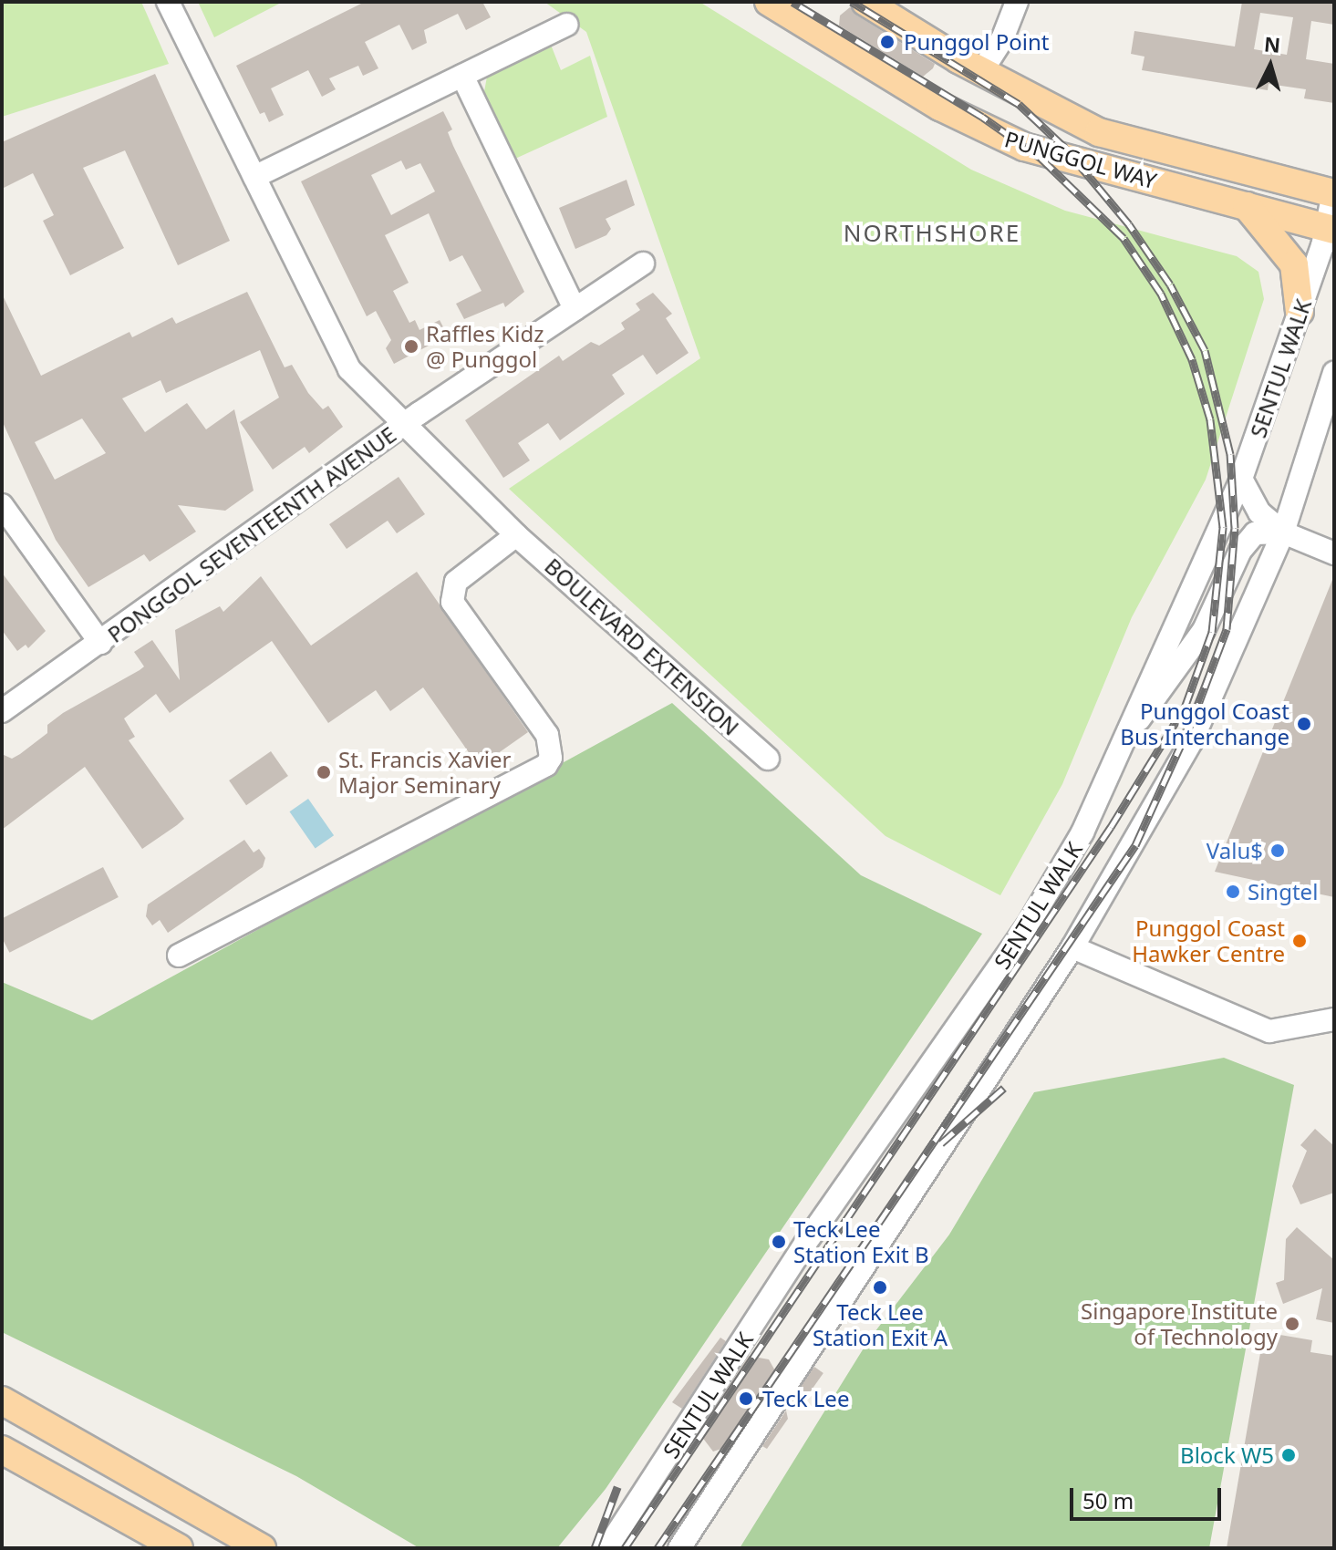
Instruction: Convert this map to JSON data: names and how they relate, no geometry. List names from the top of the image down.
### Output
{
  "streets": {
    "main road": ["PUNGGOL WAY"],
    "street": ["SENTUL WALK", "PONGGOL SEVENTEENTH AVENUE", "BOULEVARD EXTENSION"]
  },
  "crossings": [
    ["PUNGGOL WAY", "SENTUL WALK"],
    ["PONGGOL SEVENTEENTH AVENUE", "BOULEVARD EXTENSION"]
  ],
  "districts": ["NORTHSHORE"],
  "places": [
    "Punggol Point",
    "Raffles Kidz @ Punggol",
    "Punggol Coast Bus Interchange",
    "St. Francis Xavier Major Seminary",
    "Valu$",
    "Singtel",
    "Punggol Coast Hawker Centre",
    "Teck Lee Station Exit B",
    "Teck Lee Station Exit A",
    "Singapore Institute of Technology",
    "Teck Lee",
    "Block W5"
  ],
  "scale_bar": "50 m",
  "north": "top"
}
